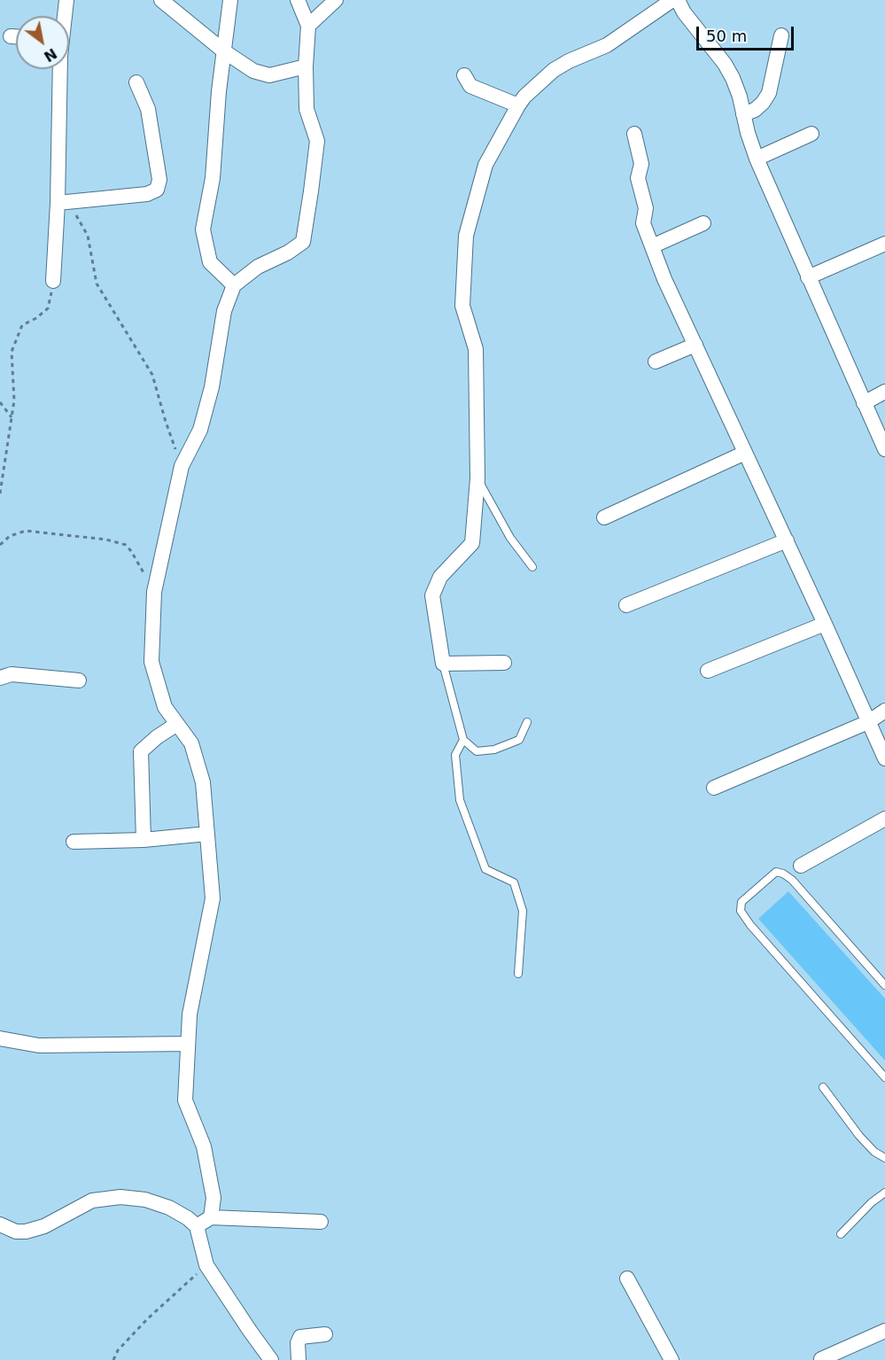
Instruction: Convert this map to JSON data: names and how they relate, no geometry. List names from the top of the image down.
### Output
{
  "scale_bar": "50 m",
  "north": "bottom right"
}
